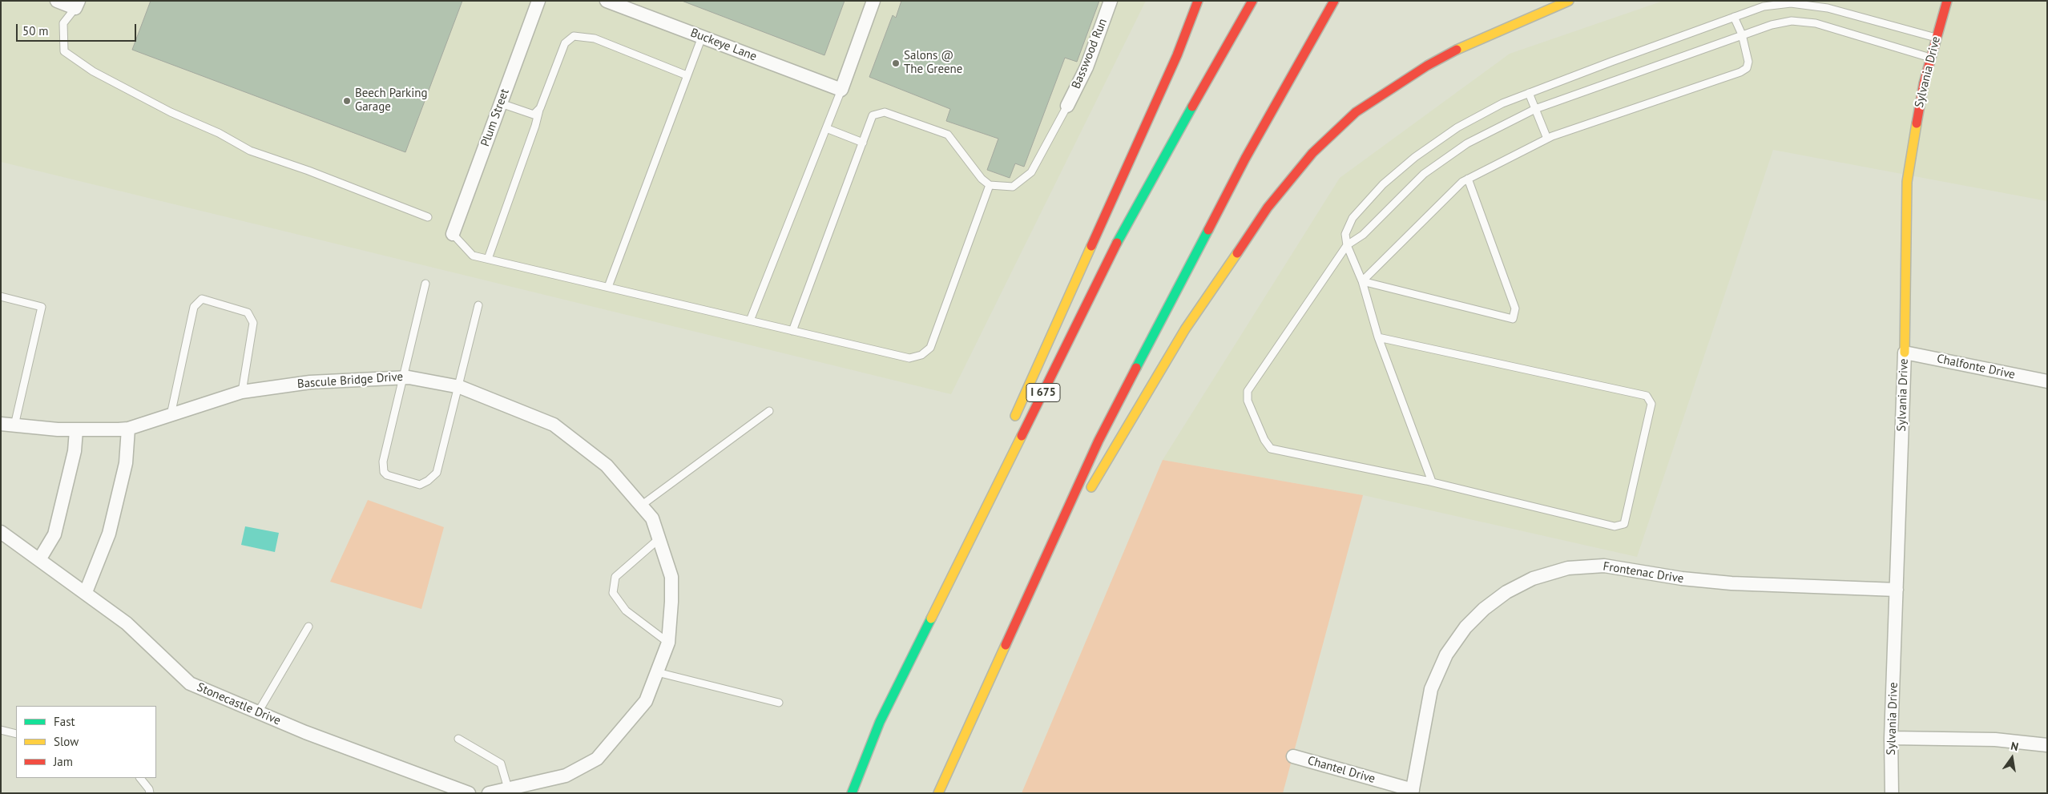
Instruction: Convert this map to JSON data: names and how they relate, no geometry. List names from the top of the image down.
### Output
{
  "streets": {
    "main road": ["Sylvania Drive", "I 675"],
    "street": [
      "Buckeye Lane",
      "Basswood Run",
      "Plum Street",
      "Chalfonte Drive",
      "Bascule Bridge Drive",
      "Frontenac Drive",
      "Stonecastle Drive",
      "Chantel Drive"
    ]
  },
  "crossings": [
    ["Sylvania Drive", "Chalfonte Drive"],
    ["Sylvania Drive", "Frontenac Drive"],
    ["Frontenac Drive", "Chantel Drive"]
  ],
  "places": ["Salons @ The Greene", "Beech Parking Garage"],
  "legend": ["Fast", "Slow", "Jam"],
  "scale_bar": "50 m",
  "north": "top"
}
